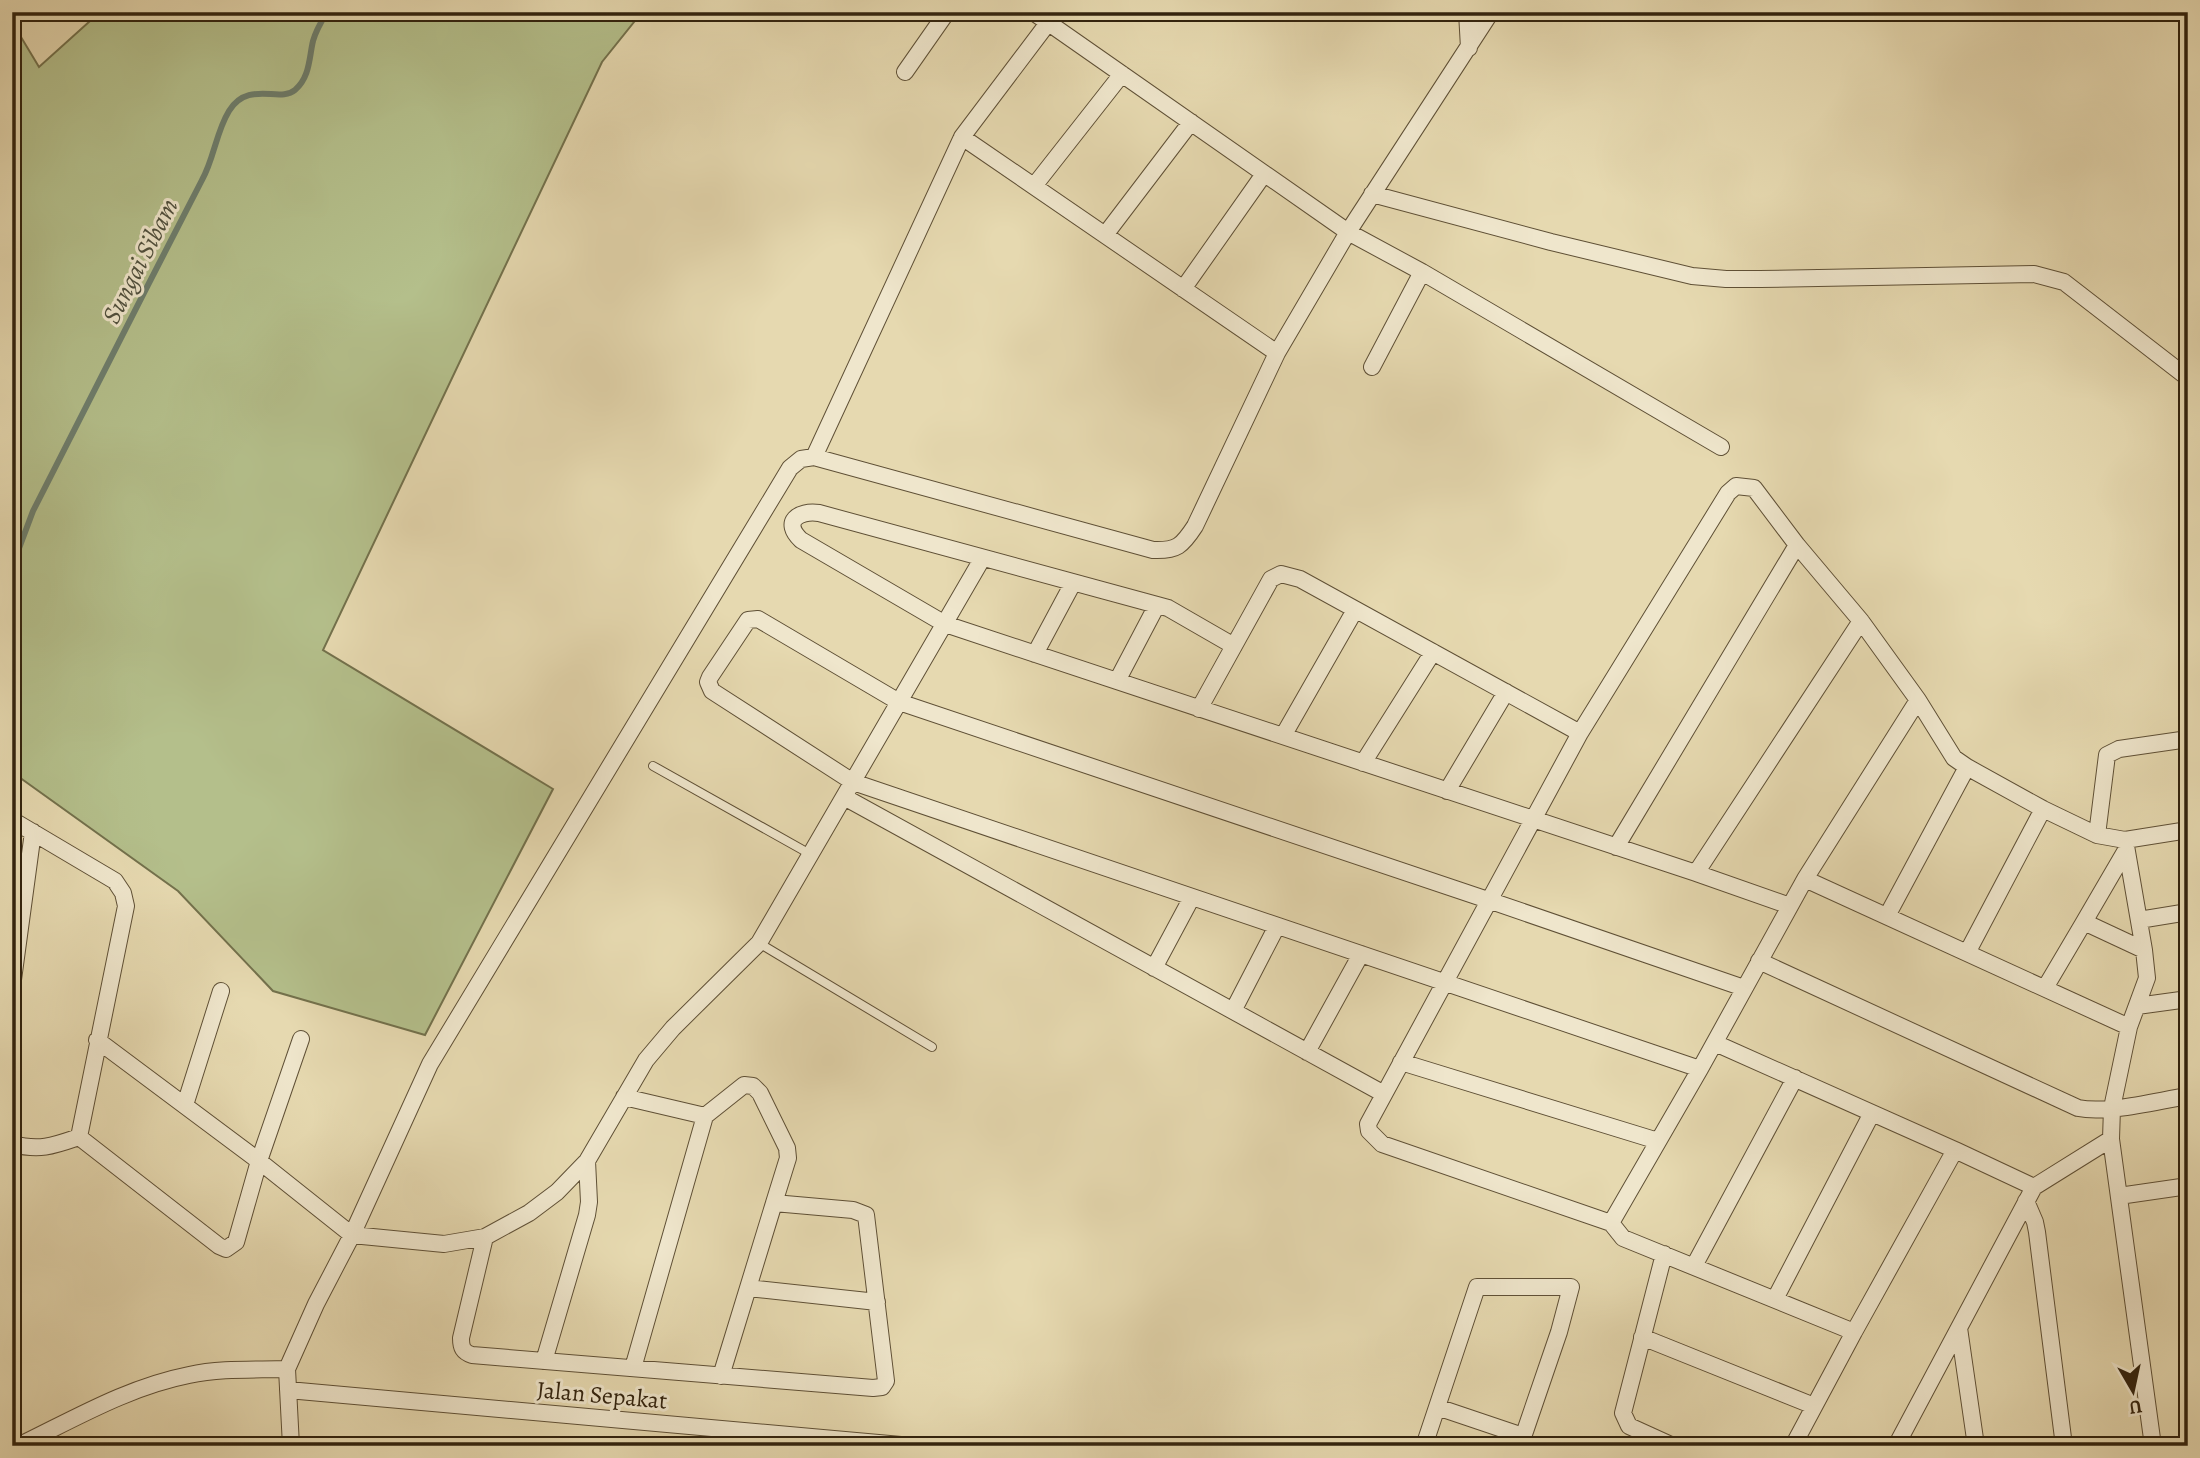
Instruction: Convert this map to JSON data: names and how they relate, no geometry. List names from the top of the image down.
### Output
{
  "streets": {
    "street": ["Jalan Sepakat"]
  },
  "water": ["Sungai Sibam"],
  "north": "bottom"
}
